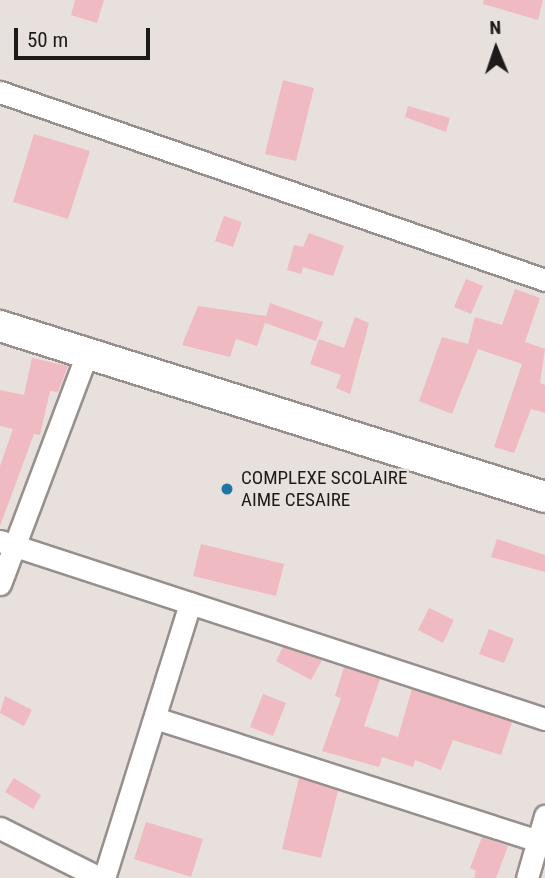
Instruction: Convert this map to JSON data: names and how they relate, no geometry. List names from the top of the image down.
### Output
{
  "places": ["COMPLEXE SCOLAIRE AIME CESAIRE"],
  "scale_bar": "50 m",
  "north": "top"
}
